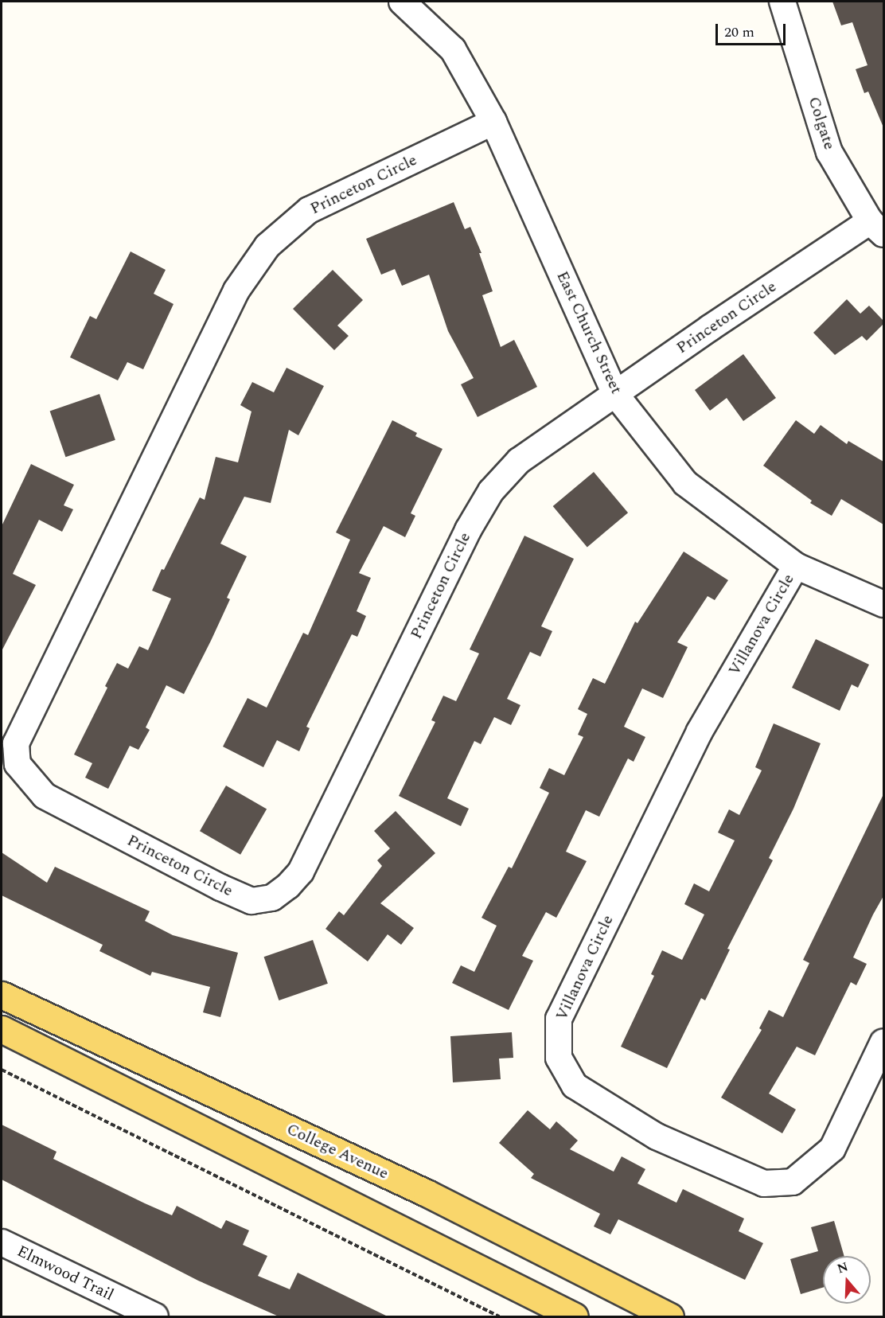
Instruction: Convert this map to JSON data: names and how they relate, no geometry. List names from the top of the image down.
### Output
{
  "streets": {
    "main road": ["College Avenue"],
    "street": [
      "Colgate",
      "Princeton Circle",
      "East Church Street",
      "Villanova Circle",
      "Elmwood Trail"
    ]
  },
  "crossings": [
    ["Colgate", "Princeton Circle"],
    ["Princeton Circle", "East Church Street"],
    ["East Church Street", "Villanova Circle"]
  ],
  "scale_bar": "20 m",
  "north": "top"
}
